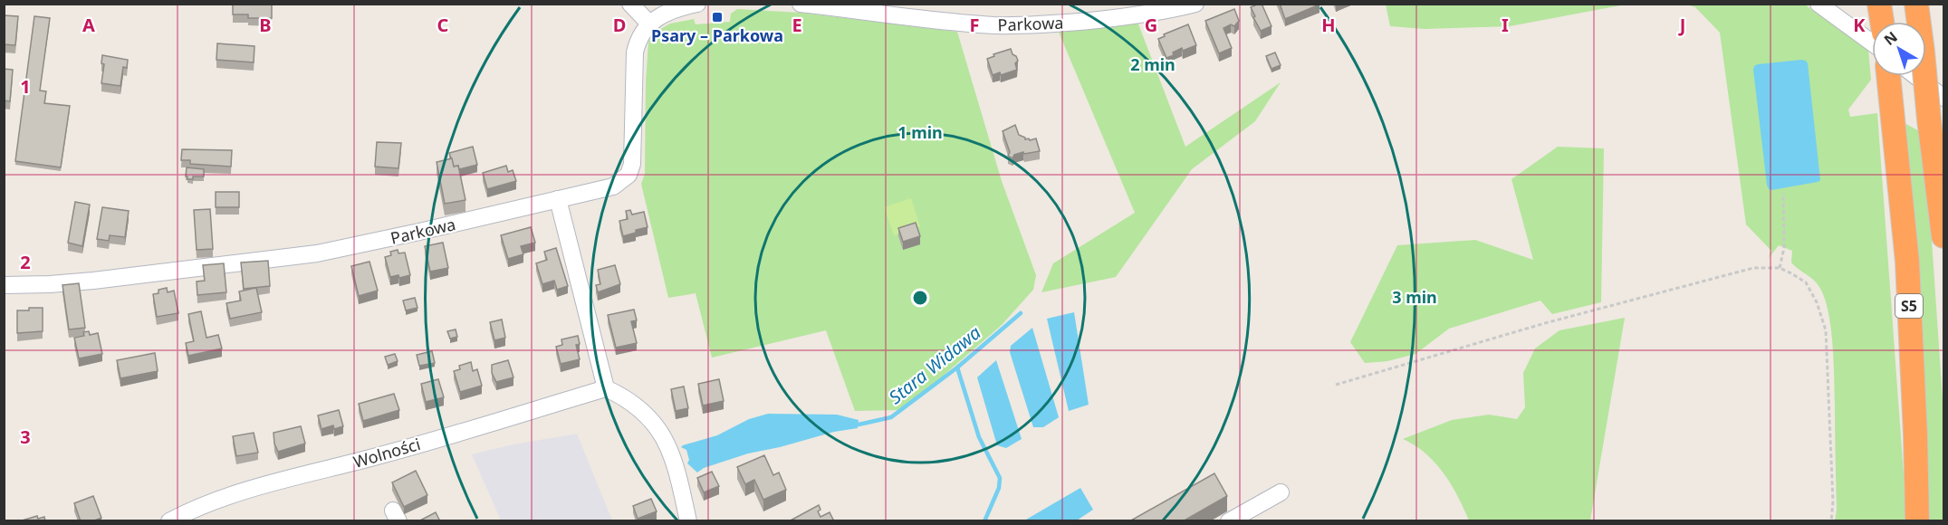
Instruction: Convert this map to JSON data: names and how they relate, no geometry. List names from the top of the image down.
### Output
{
  "streets": {
    "highway": ["S5"],
    "street": ["Parkowa", "Wolności"]
  },
  "water": ["Stara Widawa"],
  "places": {
    "transit": ["Psary – Parkowa"]
  },
  "north": "top left",
  "grid": {
    "columns": [
      "A",
      "B",
      "C",
      "D",
      "E",
      "F",
      "G",
      "H",
      "I",
      "J",
      "K"
    ],
    "rows": ["1", "2", "3"]
  },
  "rings": ["2 min", "1 min", "3 min"]
}
